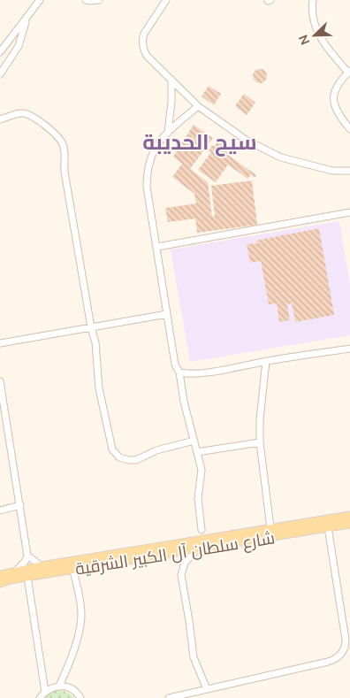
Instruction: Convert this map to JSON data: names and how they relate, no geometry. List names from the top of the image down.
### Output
{
  "streets": {
    "main road": ["شارع سلطان آل الكبير الشرقية"]
  },
  "districts": ["سيح الحديبة"],
  "north": "bottom left"
}
